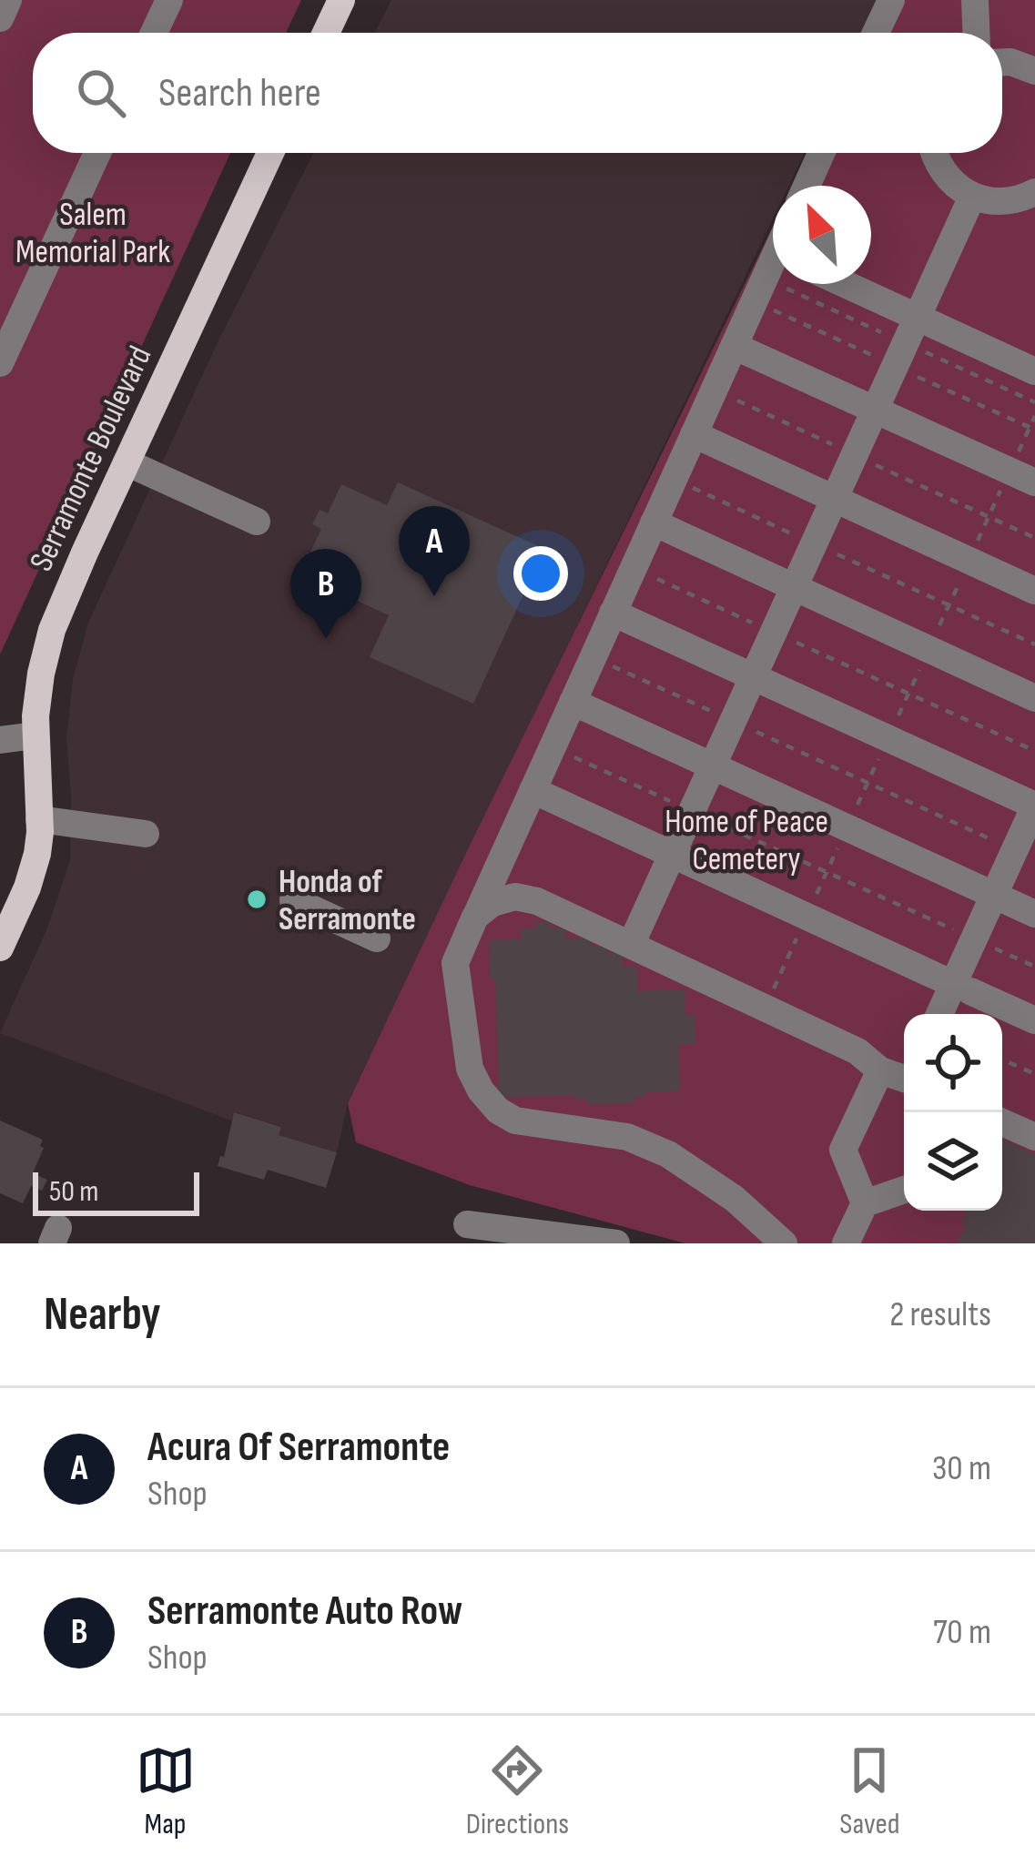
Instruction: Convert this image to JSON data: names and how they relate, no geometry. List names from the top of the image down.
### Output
{
  "streets": {
    "main road": ["Serramonte Boulevard"]
  },
  "parks": ["Salem Memorial Park", "Home of Peace Cemetery"],
  "places": ["Honda of Serramonte"],
  "scale_bar": "50 m",
  "north": "top left",
  "page": {
    "search": "Search here",
    "pins": ["A", "B"],
    "scale": "50 m",
    "heading": ["Nearby", "2 results"],
    "list": [
      {
        "mark": "A",
        "name": "Acura Of Serramonte",
        "note": "Shop",
        "value": "30 m"
      },
      {
        "mark": "B",
        "name": "Serramonte Auto Row",
        "note": "Shop",
        "value": "70 m"
      }
    ],
    "nav": ["Map", "Directions", "Saved"]
  }
}
